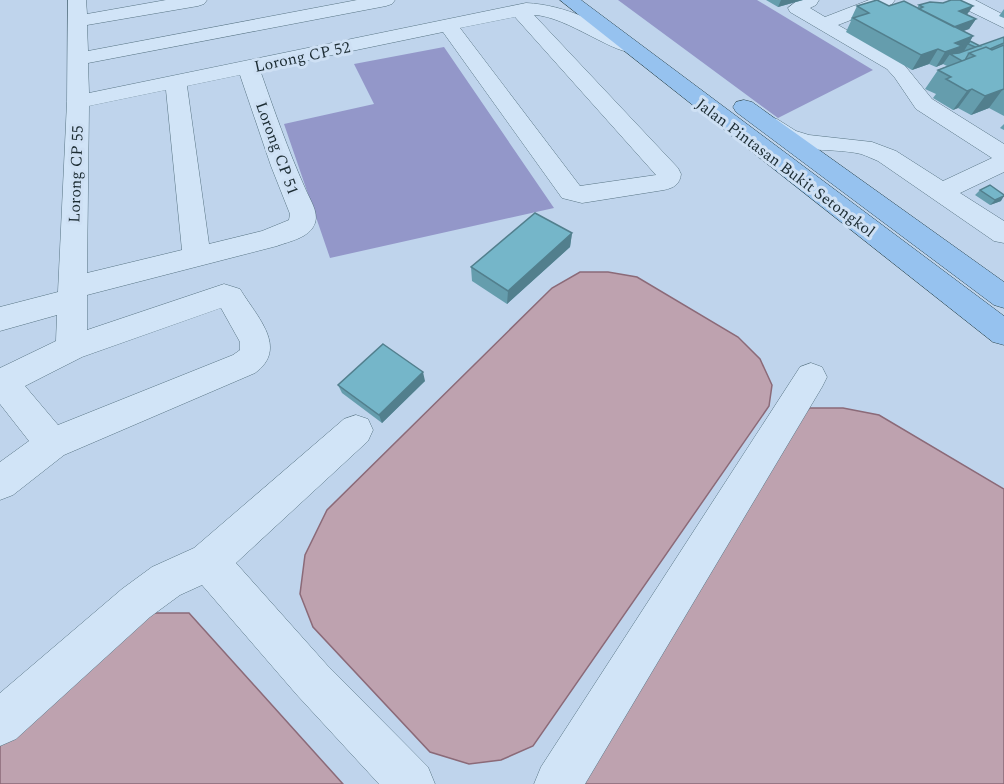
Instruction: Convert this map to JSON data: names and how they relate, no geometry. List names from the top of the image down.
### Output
{
  "streets": {
    "main road": ["Jalan Pintasan Bukit Setongkol"],
    "street": ["Lorong CP 52", "Lorong CP 51", "Lorong CP 55"]
  },
  "crossings": [
    ["Lorong CP 52", "Lorong CP 51"],
    ["Lorong CP 52", "Jalan Pintasan Bukit Setongkol"],
    ["Lorong CP 52", "Lorong CP 55"]
  ]
}
